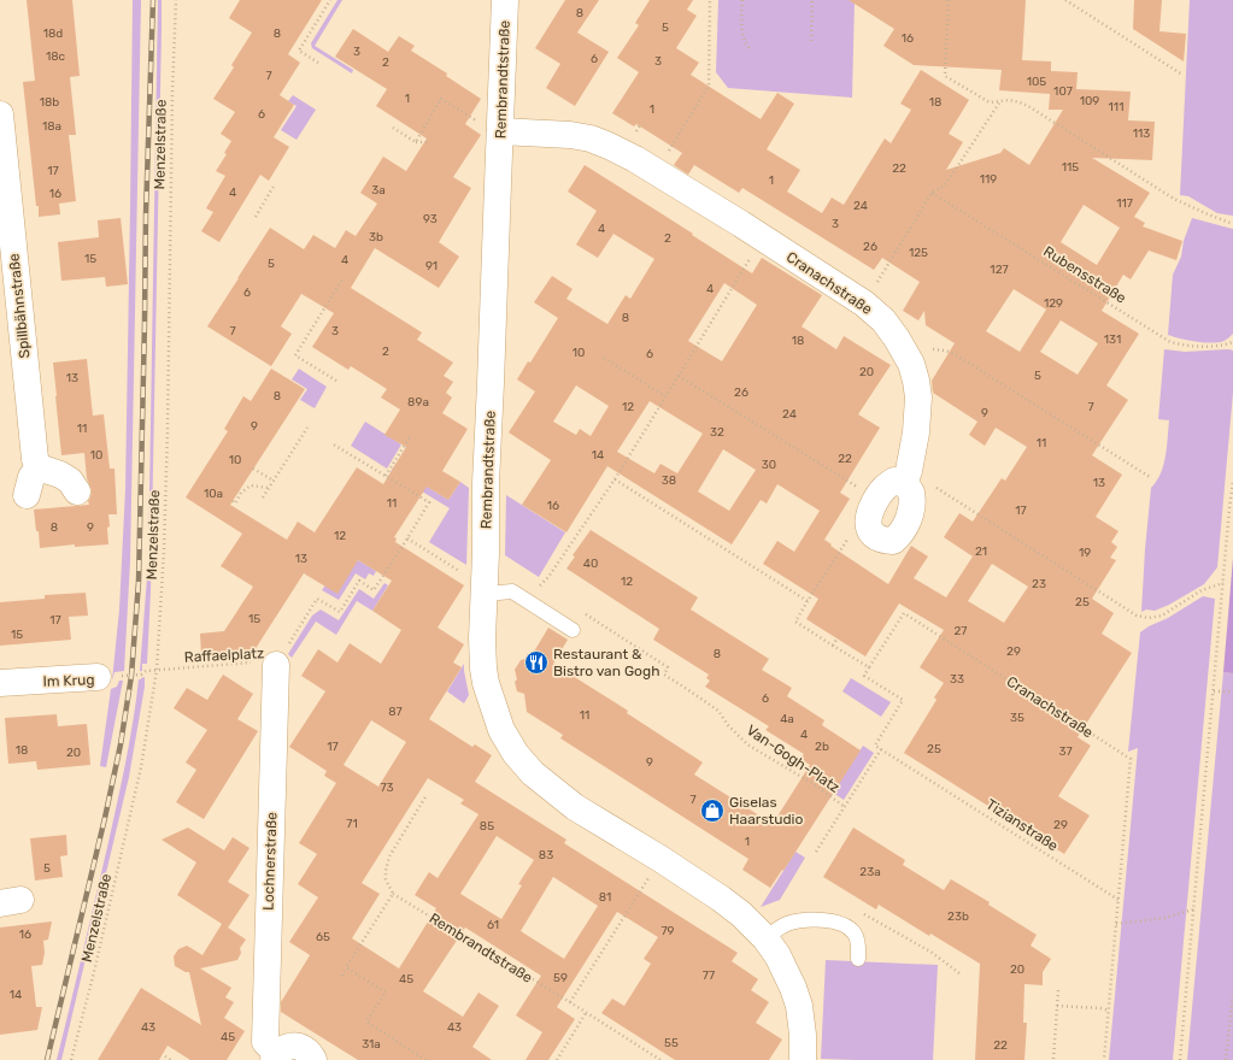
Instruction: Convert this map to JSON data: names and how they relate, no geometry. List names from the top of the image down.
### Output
{
  "streets": {
    "street": [
      "Rembrandtstraße",
      "Cranachstraße",
      "Spillbähnstraße",
      "Im Krug",
      "Lochnerstraße"
    ],
    "path": [
      "Menzelstraße",
      "Rubensstraße",
      "Raffaelplatz",
      "Van-Gogh-Platz",
      "Tizianstraße"
    ]
  },
  "crossings": [
    ["Rembrandtstraße", "Cranachstraße"],
    ["Menzelstraße", "Raffaelplatz"],
    ["Menzelstraße", "Im Krug"],
    ["Cranachstraße", "Tizianstraße"],
    ["Raffaelplatz", "Im Krug"],
    ["Raffaelplatz", "Lochnerstraße"]
  ],
  "places": {
    "restaurant": ["Restaurant & Bistro van Gogh"],
    "shop": ["Giselas Haarstudio"]
  },
  "house_numbers": [
    "8",
    "5",
    "18d",
    "8",
    "16",
    "3",
    "18c",
    "6",
    "3",
    "2",
    "7",
    "105",
    "107",
    "1",
    "109",
    "18b",
    "18",
    "111",
    "1",
    "6",
    "18a",
    "113",
    "115",
    "22",
    "17",
    "119",
    "1",
    "3a",
    "4",
    "16",
    "117",
    "24",
    "93",
    "3",
    "4",
    "3b",
    "2",
    "26",
    "125",
    "15",
    "4",
    "5",
    "91",
    "127",
    "4",
    "6",
    "129",
    "8",
    "7",
    "3",
    "131",
    "18",
    "2",
    "10",
    "6",
    "20",
    "5",
    "13",
    "26",
    "8",
    "89a",
    "12",
    "7",
    "9",
    "24",
    "9",
    "11",
    "32",
    "11",
    "10",
    "14",
    "22",
    "10",
    "30",
    "38",
    "13",
    "10a",
    "11",
    "16",
    "17",
    "8",
    "9",
    "12",
    "21",
    "19",
    "13",
    "40",
    "12",
    "23",
    "25",
    "15",
    "17",
    "27",
    "15",
    "29",
    "8",
    "33",
    "6",
    "87",
    "11",
    "35",
    "4a",
    "4",
    "17",
    "2b",
    "25",
    "18",
    "37",
    "20",
    "9",
    "73",
    "7",
    "71",
    "29",
    "85",
    "1",
    "83",
    "5",
    "23a",
    "81",
    "23b",
    "61",
    "79",
    "16",
    "65",
    "20",
    "77",
    "59",
    "45",
    "14",
    "43",
    "43",
    "45",
    "55",
    "31a",
    "22"
  ]
}
